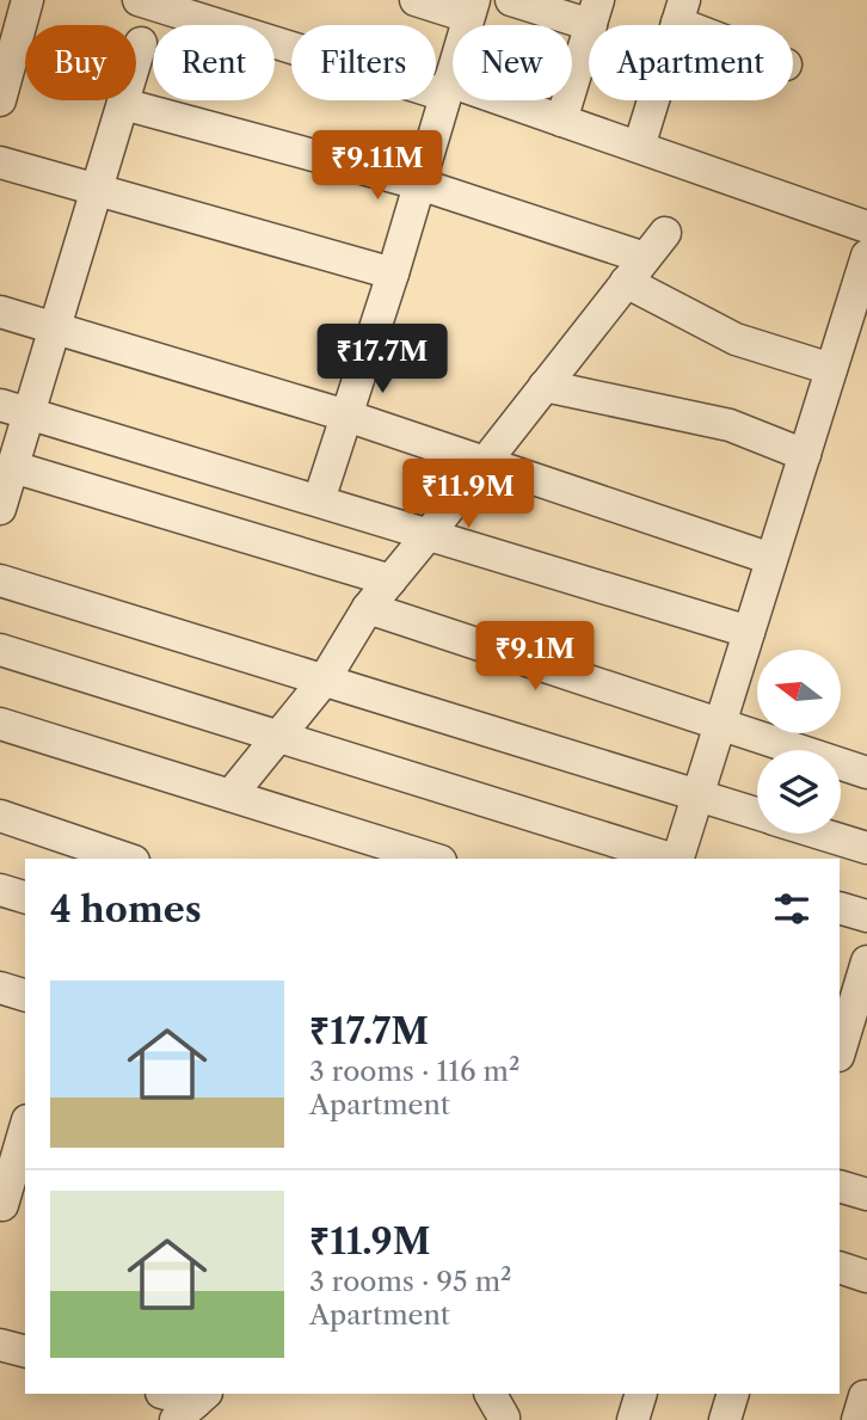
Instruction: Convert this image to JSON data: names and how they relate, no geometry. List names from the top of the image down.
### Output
{
  "north": "left",
  "page": {
    "chip": [
      "Buy",
      "Rent",
      "Filters",
      "New",
      "Apartment"
    ],
    "price": [
      "₹9.11M",
      "₹17.7M",
      "₹11.9M",
      "₹9.1M"
    ],
    "heading": "4 homes",
    "list": [
      {
        "name": "₹17.7M",
        "note": "3 rooms · 116 m² · Apartment"
      },
      {
        "name": "₹11.9M",
        "note": "3 rooms · 95 m² · Apartment"
      }
    ]
  }
}
